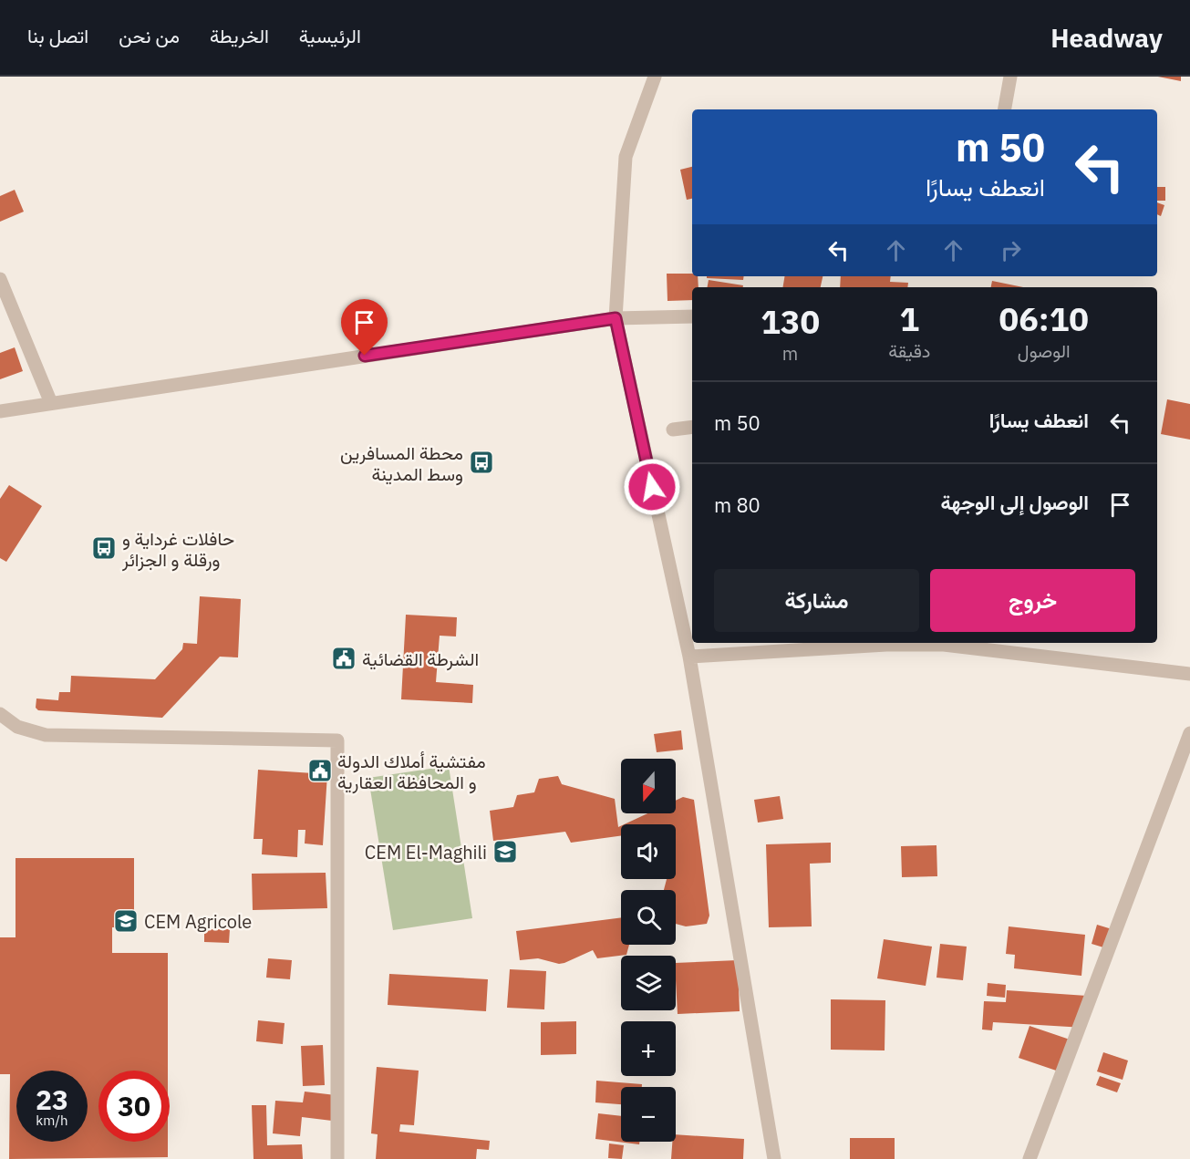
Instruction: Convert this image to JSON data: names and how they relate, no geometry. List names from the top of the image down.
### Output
{
  "places": {
    "bus stop": ["محطة المسافرين وسط المدينة", "حافلات غرداية و ورقلة و الجزائر"],
    "public building": ["الشرطة القضائية", "مفتشية أملاك الدولة و المحافظة العقارية"],
    "school or university": ["CEM El-Maghili", "CEM Agricole"]
  },
  "north": "bottom",
  "page": {
    "header": "Headway",
    "nav": [
      "الرئيسية",
      "الخريطة",
      "من نحن",
      "اتصل بنا"
    ],
    "turn": ["50 m", "انعطف يسارًا"],
    "eta": [
      "06:10",
      "الوصول",
      "1",
      "دقيقة",
      "130",
      "m"
    ],
    "list": [
      {
        "name": "انعطف يسارًا",
        "value": "50 m"
      },
      {
        "name": "الوصول إلى الوجهة",
        "value": "80 m"
      }
    ],
    "buttons": ["خروج", "مشاركة"],
    "map_buttons": ["+", "−"],
    "speed": "23 km/h",
    "limit": "30"
  }
}
